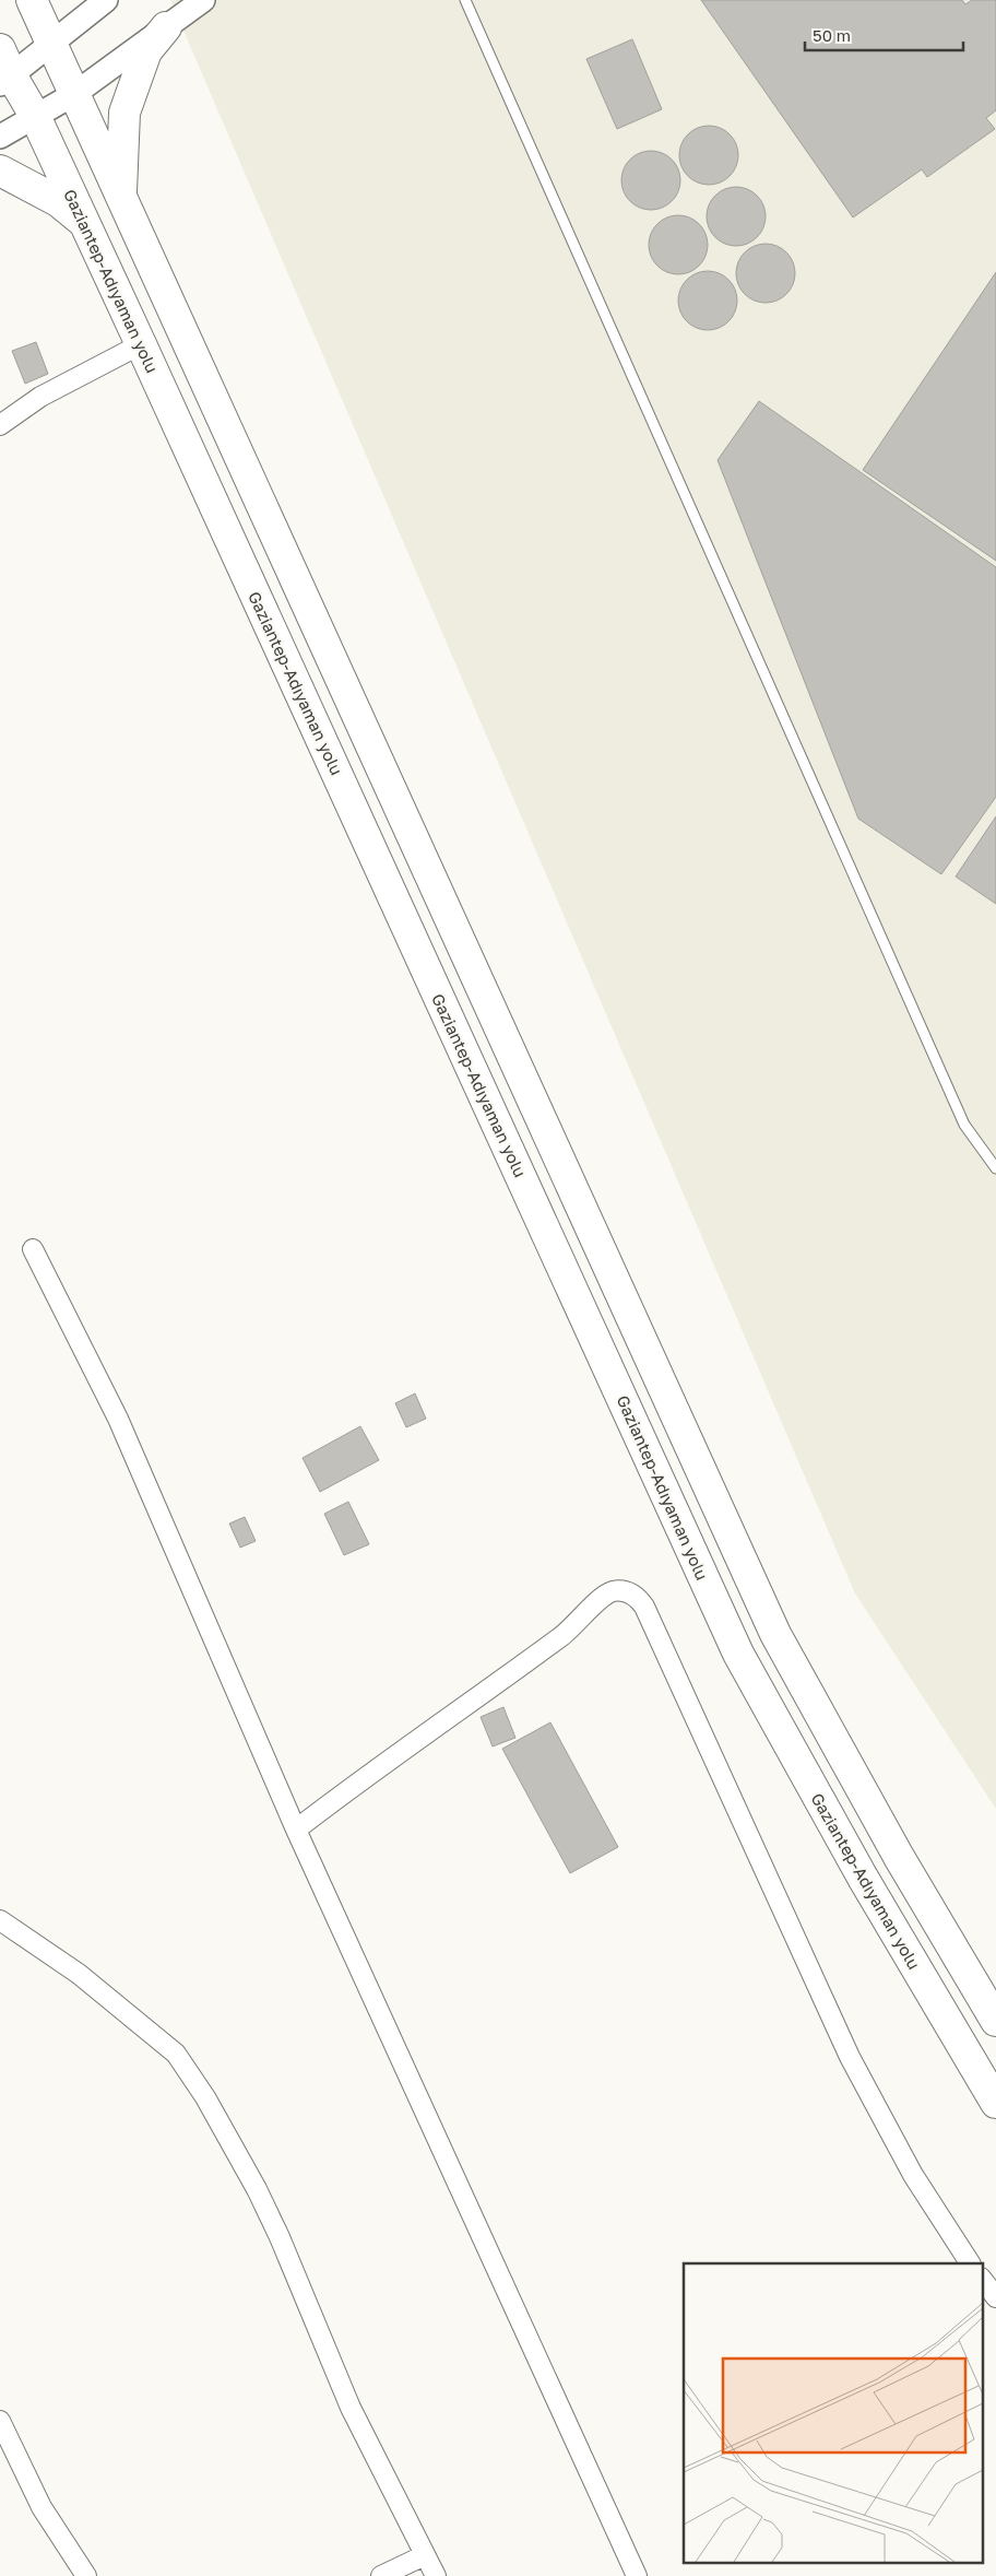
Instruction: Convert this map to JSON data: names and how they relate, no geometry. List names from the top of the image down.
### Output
{
  "streets": {
    "highway": ["Gaziantep-Adıyaman yolu"]
  },
  "scale_bar": "50 m"
}
